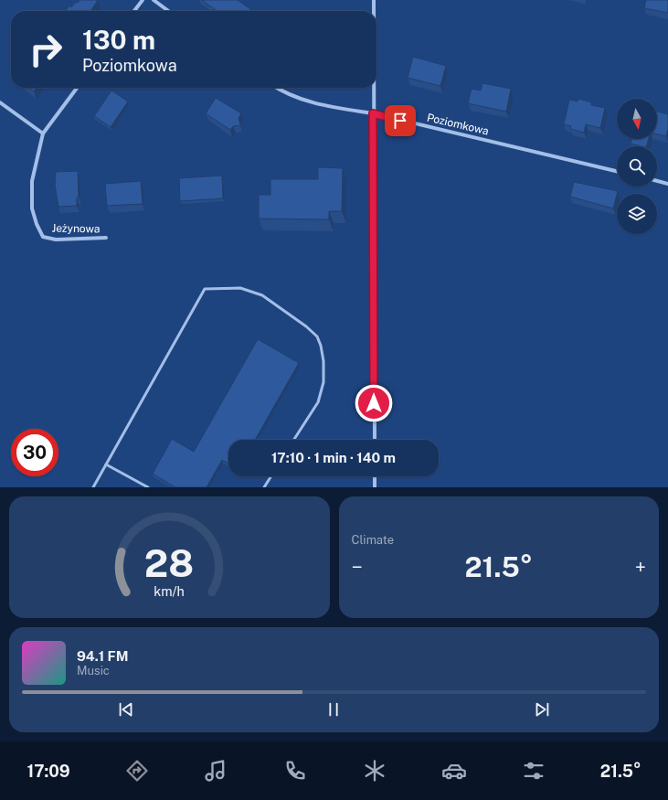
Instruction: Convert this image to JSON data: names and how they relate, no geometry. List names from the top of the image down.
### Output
{
  "streets": {
    "street": ["Poziomkowa", "Jeżynowa"]
  },
  "north": "bottom",
  "page": {
    "turn": ["130 m", "Poziomkowa"],
    "limit": "30",
    "trip": "17:10 · 1 min · 140 m",
    "tile": "Climate",
    "heat": ["−", "21.5°", "+"],
    "song": ["94.1 FM", "Music"],
    "tabs": ["17:09", "21.5°"],
    "gauge": ["28", "km/h"]
  }
}
